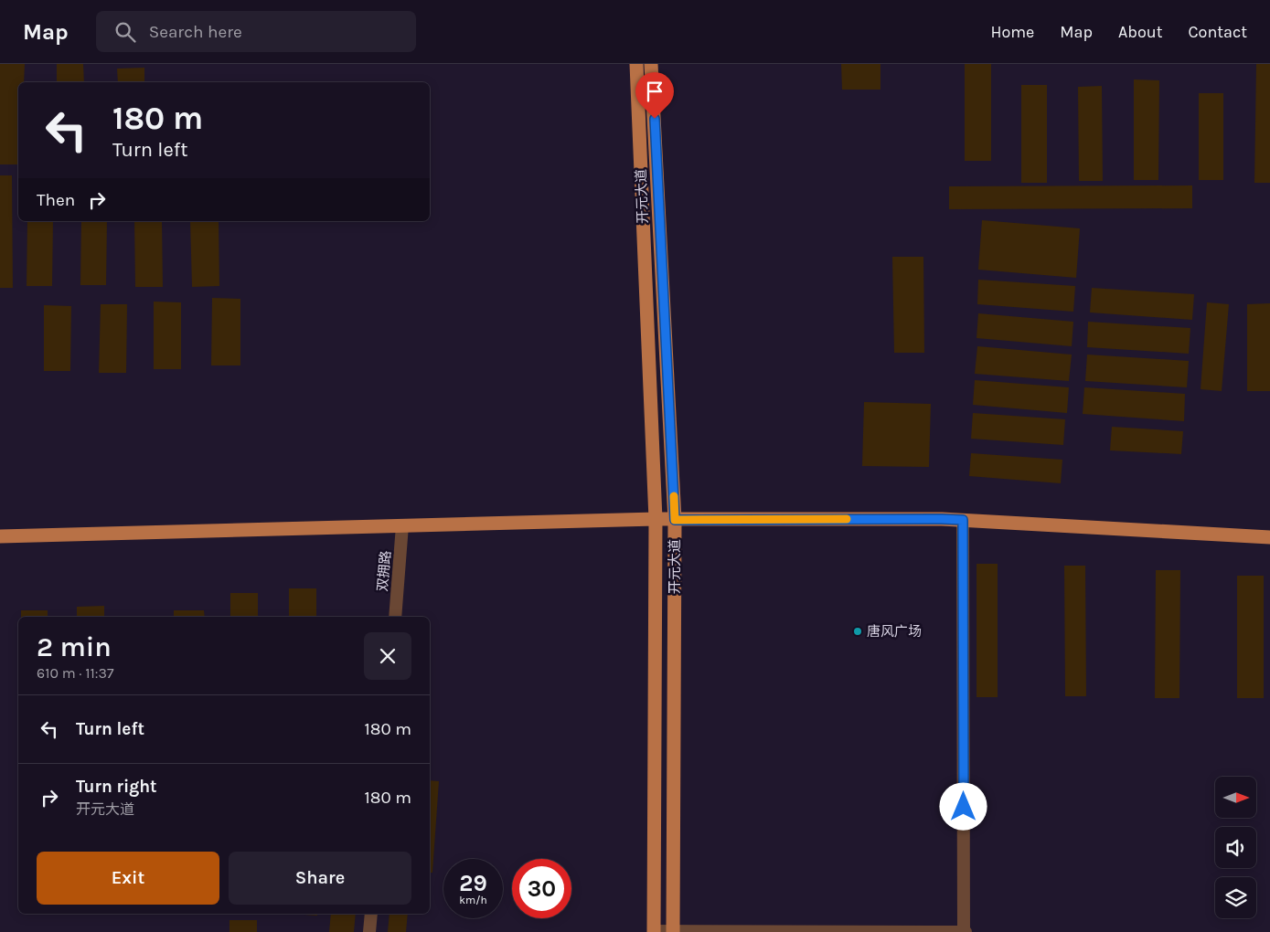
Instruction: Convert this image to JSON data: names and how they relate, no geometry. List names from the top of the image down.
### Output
{
  "streets": {
    "main road": ["开元大道"],
    "street": ["双拥路"]
  },
  "places": ["唐风广场"],
  "north": "right",
  "page": {
    "header": "Map",
    "search": "Search here",
    "nav": [
      "Home",
      "Map",
      "About",
      "Contact"
    ],
    "turn": ["180 m", "Turn left"],
    "then": "Then",
    "heading": ["2 min", "610 m · 11:37"],
    "list": [
      {
        "name": "Turn left",
        "value": "180 m"
      },
      {
        "name": "Turn right",
        "note": "开元大道",
        "value": "180 m"
      }
    ],
    "buttons": ["Exit", "Share"],
    "speed": "29 km/h",
    "limit": "30"
  }
}
